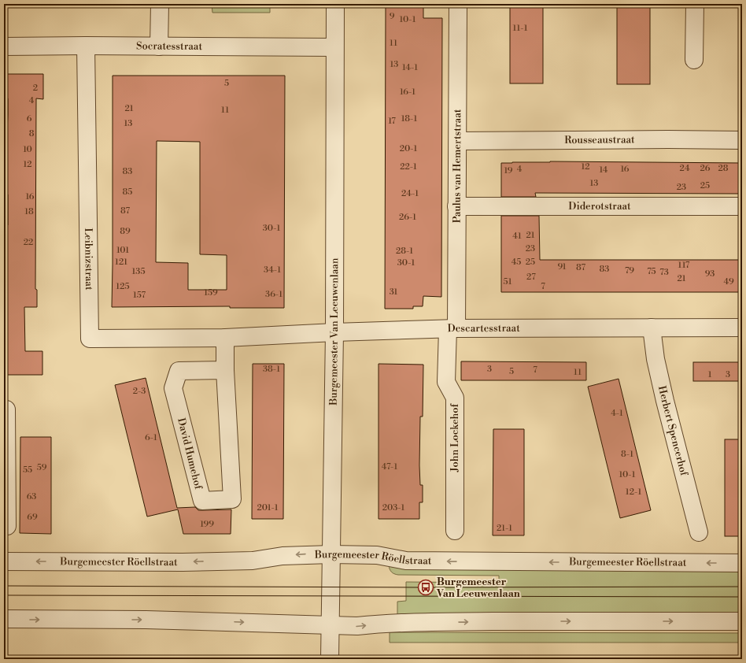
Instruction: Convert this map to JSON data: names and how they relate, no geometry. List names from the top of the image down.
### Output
{
  "streets": {
    "street": [
      "Socratesstraat",
      "Rousseaustraat",
      "Paulus van Hemertstraat",
      "Diderotstraat",
      "Leibnizstraat",
      "Descartesstraat",
      "Burgemeester Van Leeuwenlaan",
      "Herbert Spencerhof",
      "John Lockehof",
      "David Humehof",
      "Burgemeester Röellstraat"
    ]
  },
  "crossings": [
    ["Socratesstraat", "Leibnizstraat"],
    ["Socratesstraat", "Burgemeester Van Leeuwenlaan"],
    ["Rousseaustraat", "Paulus van Hemertstraat"],
    ["Paulus van Hemertstraat", "Diderotstraat"],
    ["Paulus van Hemertstraat", "Descartesstraat"],
    ["Paulus van Hemertstraat", "John Lockehof"],
    ["Leibnizstraat", "Descartesstraat"],
    ["Leibnizstraat", "David Humehof"],
    ["Descartesstraat", "Burgemeester Van Leeuwenlaan"],
    ["Descartesstraat", "Herbert Spencerhof"],
    ["Descartesstraat", "John Lockehof"],
    ["Descartesstraat", "David Humehof"],
    ["Burgemeester Van Leeuwenlaan", "Burgemeester Röellstraat"]
  ],
  "places": {
    "bus stop": ["Burgemeester Van Leeuwenlaan"]
  },
  "house_numbers": [
    "9",
    "10-1",
    "11-1",
    "11",
    "13",
    "14-1",
    "5",
    "2",
    "16-1",
    "4",
    "21",
    "11",
    "6",
    "18-1",
    "17",
    "13",
    "8",
    "20-1",
    "10",
    "12",
    "22-1",
    "12",
    "24",
    "26",
    "28",
    "4",
    "16",
    "14",
    "19",
    "83",
    "13",
    "25",
    "23",
    "85",
    "24-1",
    "16",
    "87",
    "18",
    "26-1",
    "30-1",
    "89",
    "21",
    "41",
    "22",
    "23",
    "101",
    "28-1",
    "121",
    "45",
    "25",
    "30-1",
    "117",
    "91",
    "87",
    "83",
    "34-1",
    "79",
    "135",
    "75",
    "73",
    "93",
    "27",
    "21",
    "51",
    "49",
    "125",
    "7",
    "31",
    "159",
    "36-1",
    "157",
    "38-1",
    "3",
    "7",
    "5",
    "11",
    "1",
    "3",
    "2-3",
    "4-1",
    "6-1",
    "8-1",
    "47-1",
    "59",
    "55",
    "10-1",
    "12-1",
    "63",
    "201-1",
    "203-1",
    "69",
    "199",
    "21-1"
  ]
}
